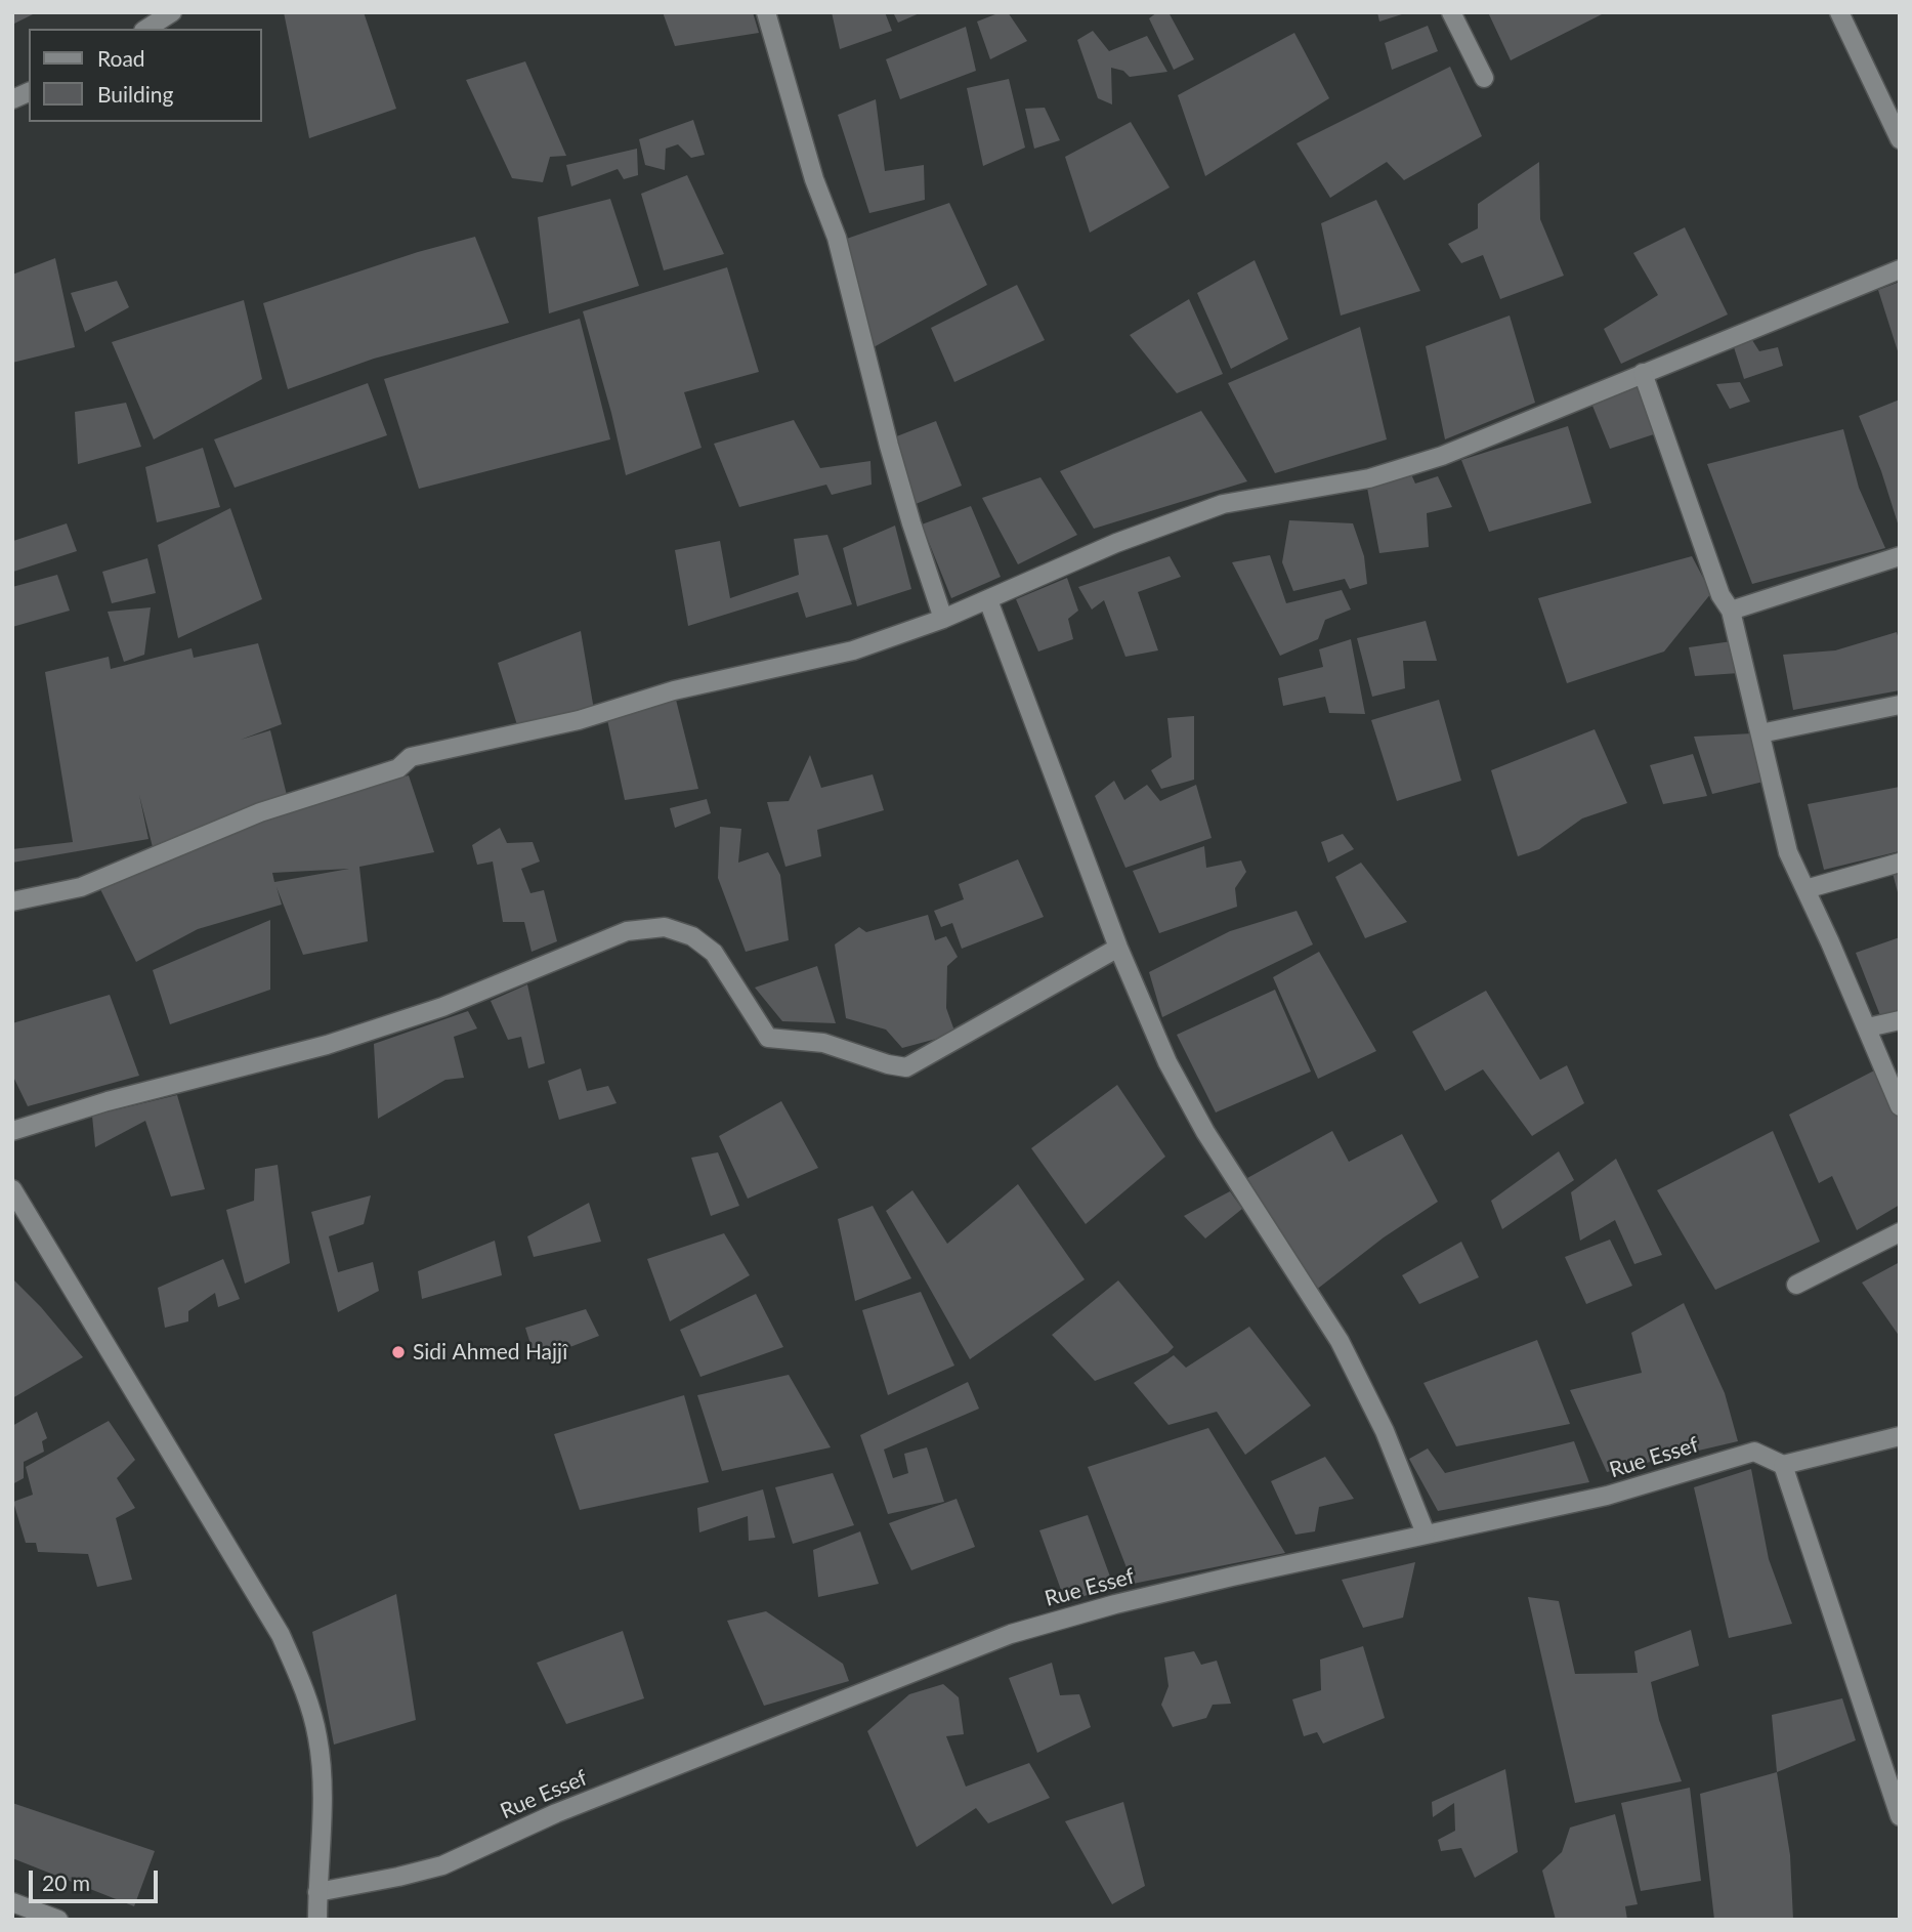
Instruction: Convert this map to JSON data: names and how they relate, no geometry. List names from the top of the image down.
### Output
{
  "streets": {
    "street": ["Rue Essef"]
  },
  "places": ["Sidi Ahmed Hajjî"],
  "legend": ["Road", "Building"],
  "scale_bar": "20 m"
}
